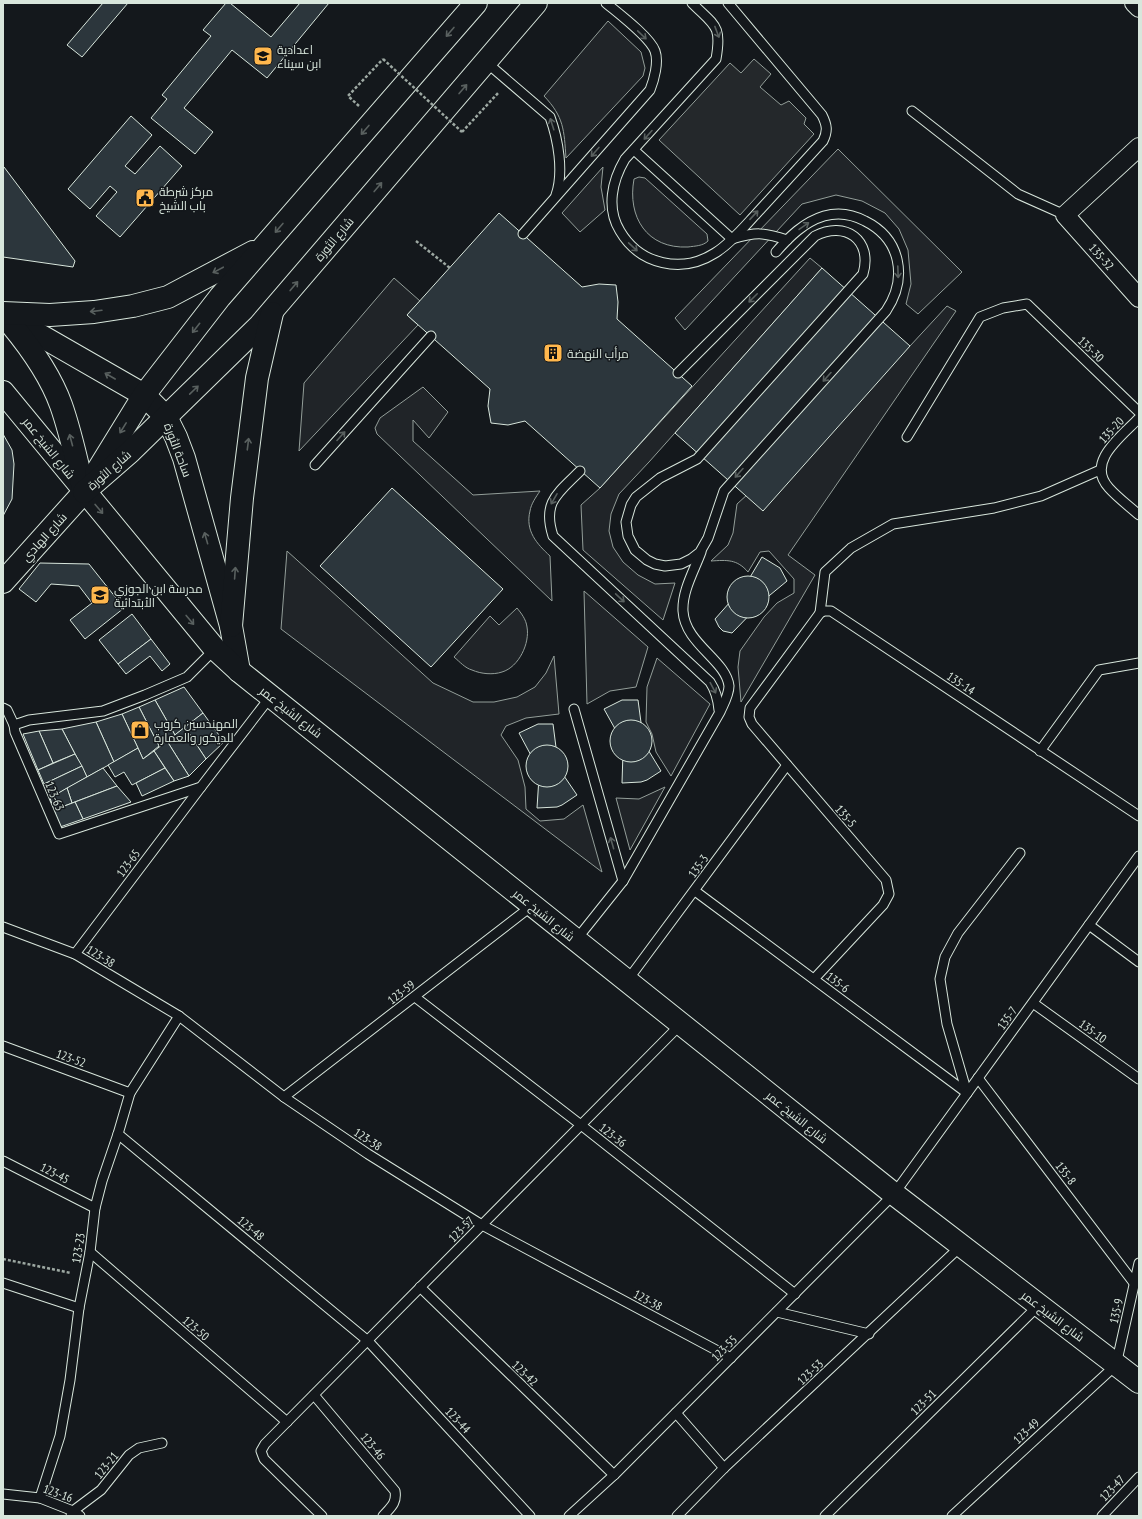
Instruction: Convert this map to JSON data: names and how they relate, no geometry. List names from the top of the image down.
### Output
{
  "streets": {
    "street": [
      "شارع الثورة",
      "135-32",
      "شارع الشيخ عمر",
      "ساحة الثورة",
      "شارع الهادي"
    ],
    "lane": [
      "135-30",
      "135-20",
      "135-14",
      "123-63",
      "135-5",
      "123-65",
      "135-3",
      "123-38",
      "135-6",
      "123-59",
      "135-7",
      "135-10",
      "123-52",
      "123-36",
      "123-45",
      "135-8",
      "123-48",
      "123-57",
      "123-23",
      "135-9",
      "123-50",
      "123-55",
      "123-53",
      "123-42",
      "123-51",
      "123-44",
      "123-49",
      "123-46",
      "123-21",
      "123-47",
      "123-16"
    ]
  },
  "crossings": [
    ["شارع الثورة", "شارع الشيخ عمر"],
    ["شارع الثورة", "ساحة الثورة"],
    ["شارع الثورة", "شارع الهادي"],
    ["شارع الشيخ عمر", "ساحة الثورة"],
    ["شارع الشيخ عمر", "شارع الهادي"],
    ["شارع الشيخ عمر", "135-3"],
    ["شارع الشيخ عمر", "123-59"],
    ["شارع الشيخ عمر", "135-7"],
    ["شارع الشيخ عمر", "123-57"],
    ["شارع الشيخ عمر", "135-9"],
    ["شارع الشيخ عمر", "123-55"],
    ["شارع الشيخ عمر", "123-53"],
    ["شارع الشيخ عمر", "123-51"],
    ["شارع الشيخ عمر", "123-49"],
    ["135-14", "135-5"],
    ["123-63", "123-65"],
    ["135-5", "135-3"],
    ["135-5", "135-6"],
    ["123-65", "123-38"],
    ["135-3", "135-6"],
    ["123-38", "123-59"],
    ["123-38", "123-57"],
    ["123-38", "123-23"],
    ["123-38", "123-55"],
    ["135-6", "135-7"],
    ["123-59", "123-36"],
    ["135-7", "135-10"],
    ["135-7", "135-8"],
    ["135-7", "123-55"],
    ["123-52", "123-23"],
    ["123-36", "123-57"],
    ["123-36", "123-55"],
    ["123-45", "123-23"],
    ["135-8", "135-9"],
    ["123-48", "123-57"],
    ["123-48", "123-23"],
    ["123-48", "123-44"],
    ["123-57", "123-50"],
    ["123-57", "123-42"],
    ["123-57", "123-44"],
    ["123-57", "123-46"],
    ["123-23", "123-50"],
    ["123-23", "123-16"],
    ["135-9", "123-49"],
    ["123-55", "123-42"],
    ["123-21", "123-16"]
  ],
  "places": {
    "school or university": ["اعدادية ابن سيناء", "مدرسة ابن الجوزي الأبتدائية"],
    "public building": ["مركز شرطة باب الشيخ"],
    "building": ["مرأب النهضة"],
    "shop": ["المهندسين كروب للديكور والعمارة"]
  }
}
